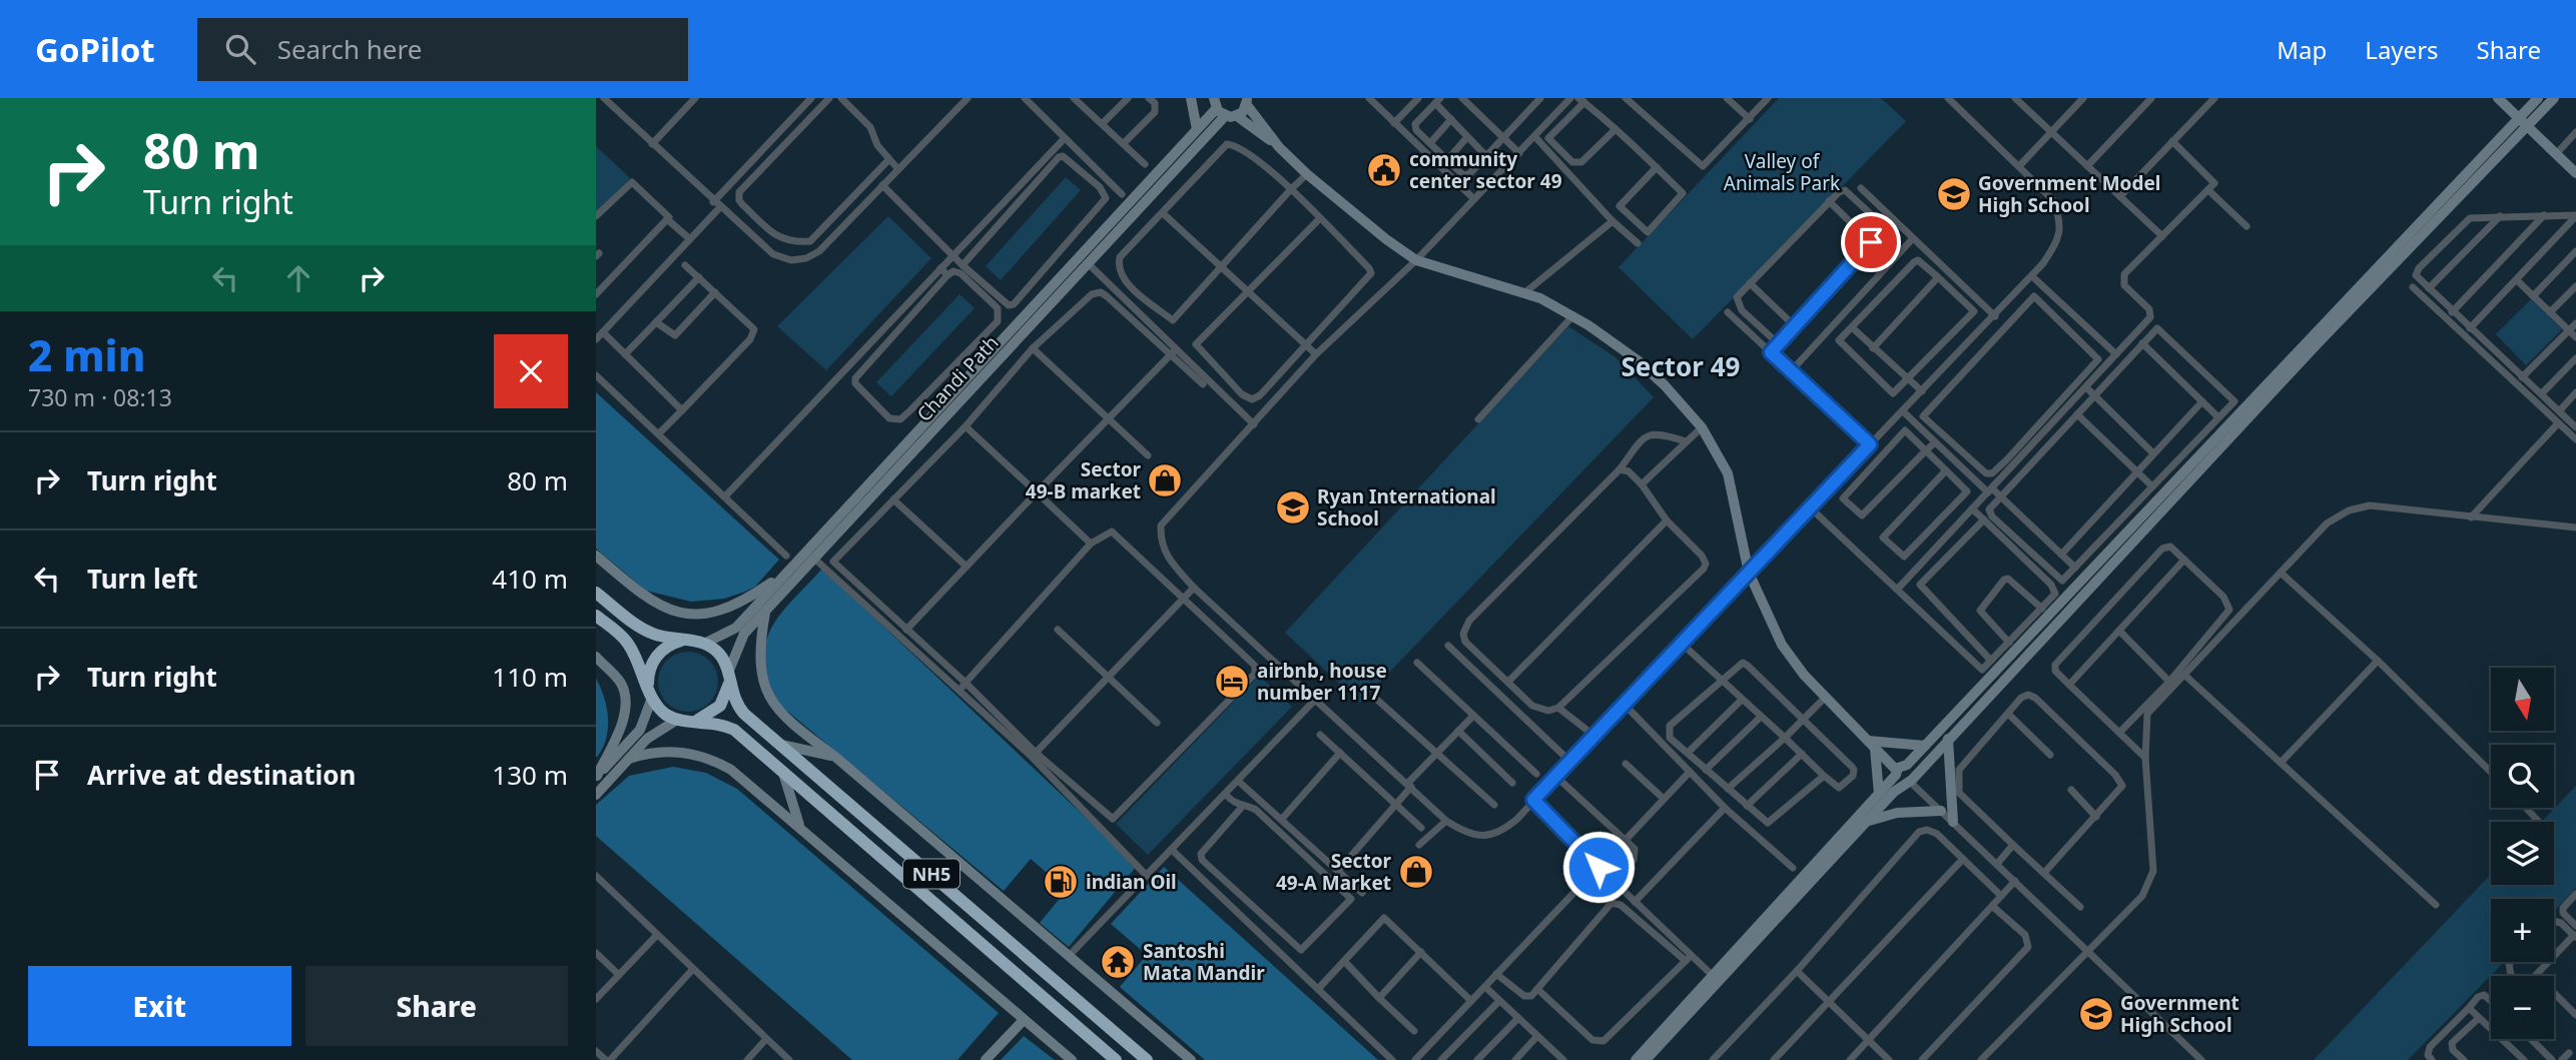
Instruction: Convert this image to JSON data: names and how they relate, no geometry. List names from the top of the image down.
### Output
{
  "streets": {
    "highway": ["NH5"],
    "main road": ["Chandi Path"]
  },
  "crossings": [
    ["Chandi Path", "NH5"]
  ],
  "districts": ["Sector 49"],
  "parks": ["Valley of Animals Park"],
  "places": {
    "public building": ["community center sector 49"],
    "school or university": ["Government Model High School", "Ryan International School", "Government High School"],
    "shop": ["Sector 49-B market", "Sector 49-A Market"],
    "hotel": ["airbnb, house number 1117"],
    "fuel station": ["indian Oil"],
    "temple": ["Santoshi Mata Mandir"]
  },
  "north": "bottom",
  "page": {
    "header": "GoPilot",
    "search": "Search here",
    "nav": ["Map", "Layers", "Share"],
    "turn": ["80 m", "Turn right"],
    "heading": ["2 min", "730 m · 08:13"],
    "list": [
      {
        "name": "Turn right",
        "value": "80 m"
      },
      {
        "name": "Turn left",
        "value": "410 m"
      },
      {
        "name": "Turn right",
        "value": "110 m"
      },
      {
        "name": "Arrive at destination",
        "value": "130 m"
      }
    ],
    "map_buttons": ["+", "−"],
    "buttons": ["Exit", "Share"]
  }
}
